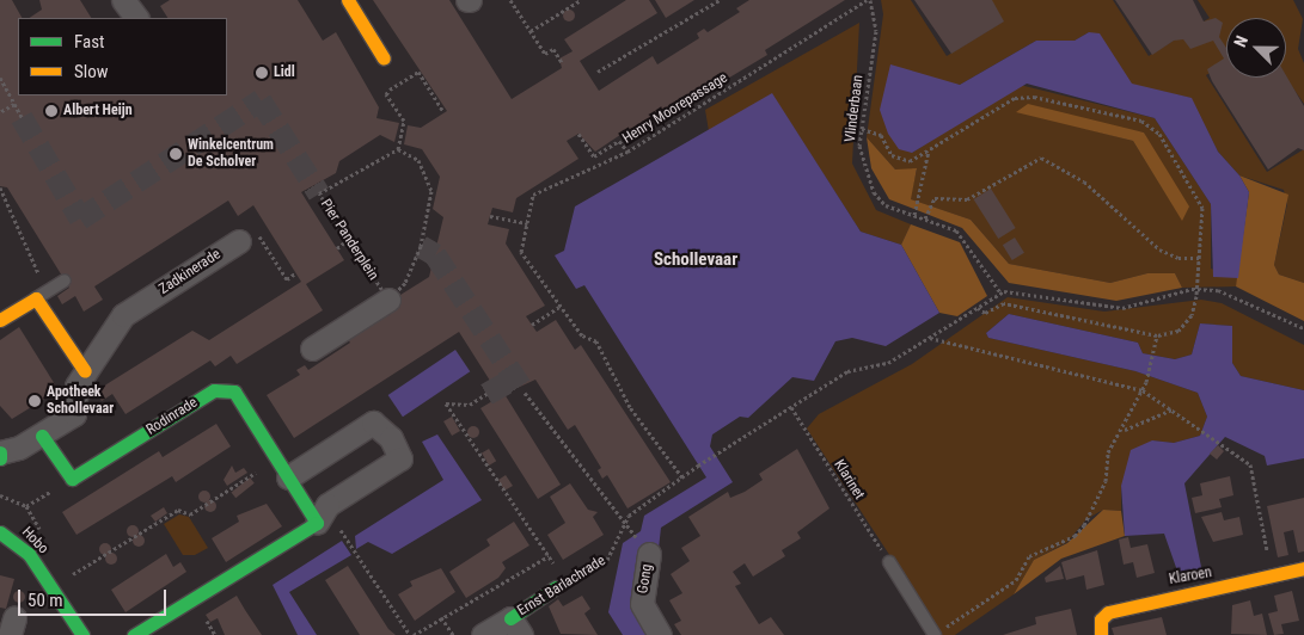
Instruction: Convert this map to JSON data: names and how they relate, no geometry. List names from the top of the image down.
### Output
{
  "streets": {
    "street": [
      "Zadkinerade",
      "Rodinrade",
      "Hobo",
      "Klaroen",
      "Gong",
      "Ernst Barlachrade"
    ],
    "path": [
      "Henry Moorepassage",
      "Vlinderbaan",
      "Pier Panderplein",
      "Klarinet"
    ]
  },
  "crossings": [
    ["Henry Moorepassage", "Vlinderbaan"],
    ["Zadkinerade", "Rodinrade"]
  ],
  "districts": ["Schollevaar"],
  "places": [
    "Lidl",
    "Albert Heijn",
    "Winkelcentrum De Scholver",
    "Apotheek Schollevaar"
  ],
  "legend": ["Fast", "Slow"],
  "scale_bar": "50 m",
  "north": "top left"
}
